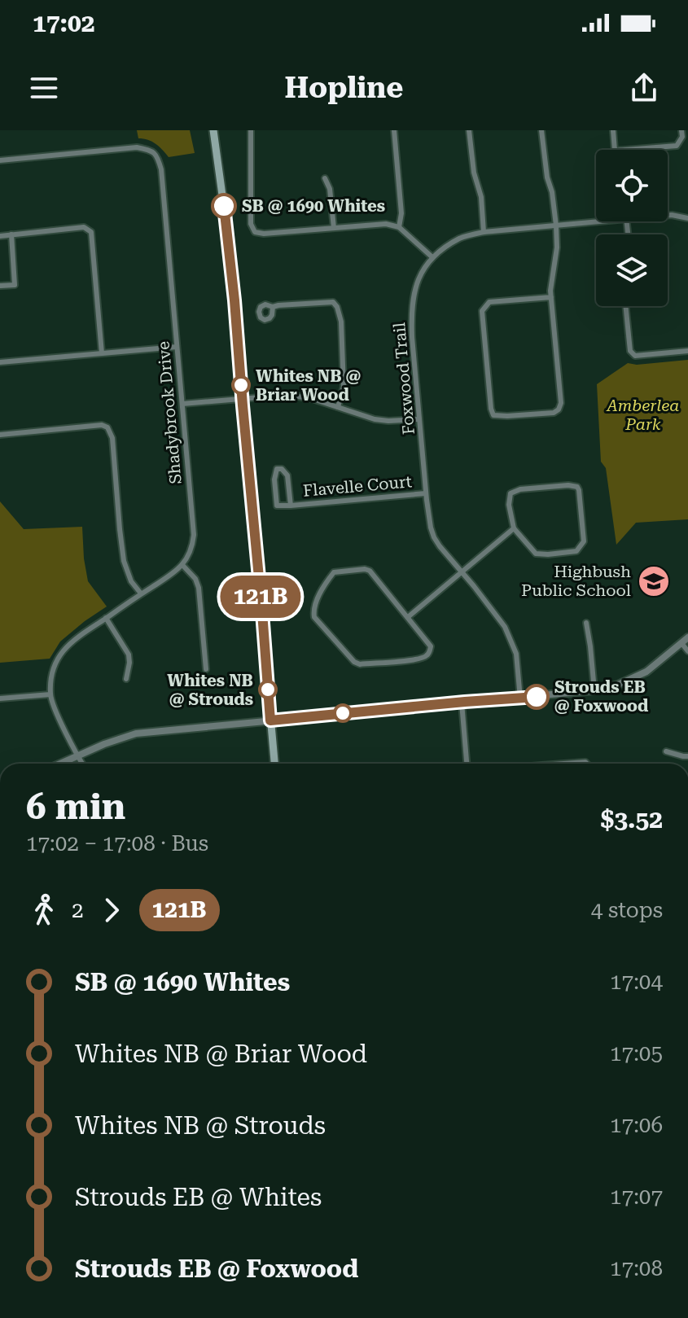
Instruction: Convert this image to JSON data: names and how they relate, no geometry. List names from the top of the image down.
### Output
{
  "streets": {
    "street": ["Foxwood Trail", "Shadybrook Drive", "Flavelle Court"]
  },
  "crossings": [
    ["Foxwood Trail", "Flavelle Court"]
  ],
  "parks": ["Amberlea Park"],
  "places": {
    "other": [
      "SB @ 1690 Whites",
      "Whites NB @ Briar Wood",
      "Whites NB @ Strouds",
      "Strouds EB @ Foxwood"
    ],
    "school or university": ["Highbush Public School"]
  },
  "lines": ["bus line 121B"],
  "page": {
    "status": "17:02",
    "header": "Hopline",
    "on_map": "121B",
    "heading": ["6 min", "17:02 – 17:08 · Bus", "$3.52"],
    "legs": ["2", "121B", "4 stops"],
    "list": [
      {
        "name": "SB @ 1690 Whites",
        "value": "17:04"
      },
      {
        "name": "Whites NB @ Briar Wood",
        "value": "17:05"
      },
      {
        "name": "Whites NB @ Strouds",
        "value": "17:06"
      },
      {
        "name": "Strouds EB @ Whites",
        "value": "17:07"
      },
      {
        "name": "Strouds EB @ Foxwood",
        "value": "17:08"
      }
    ]
  }
}
